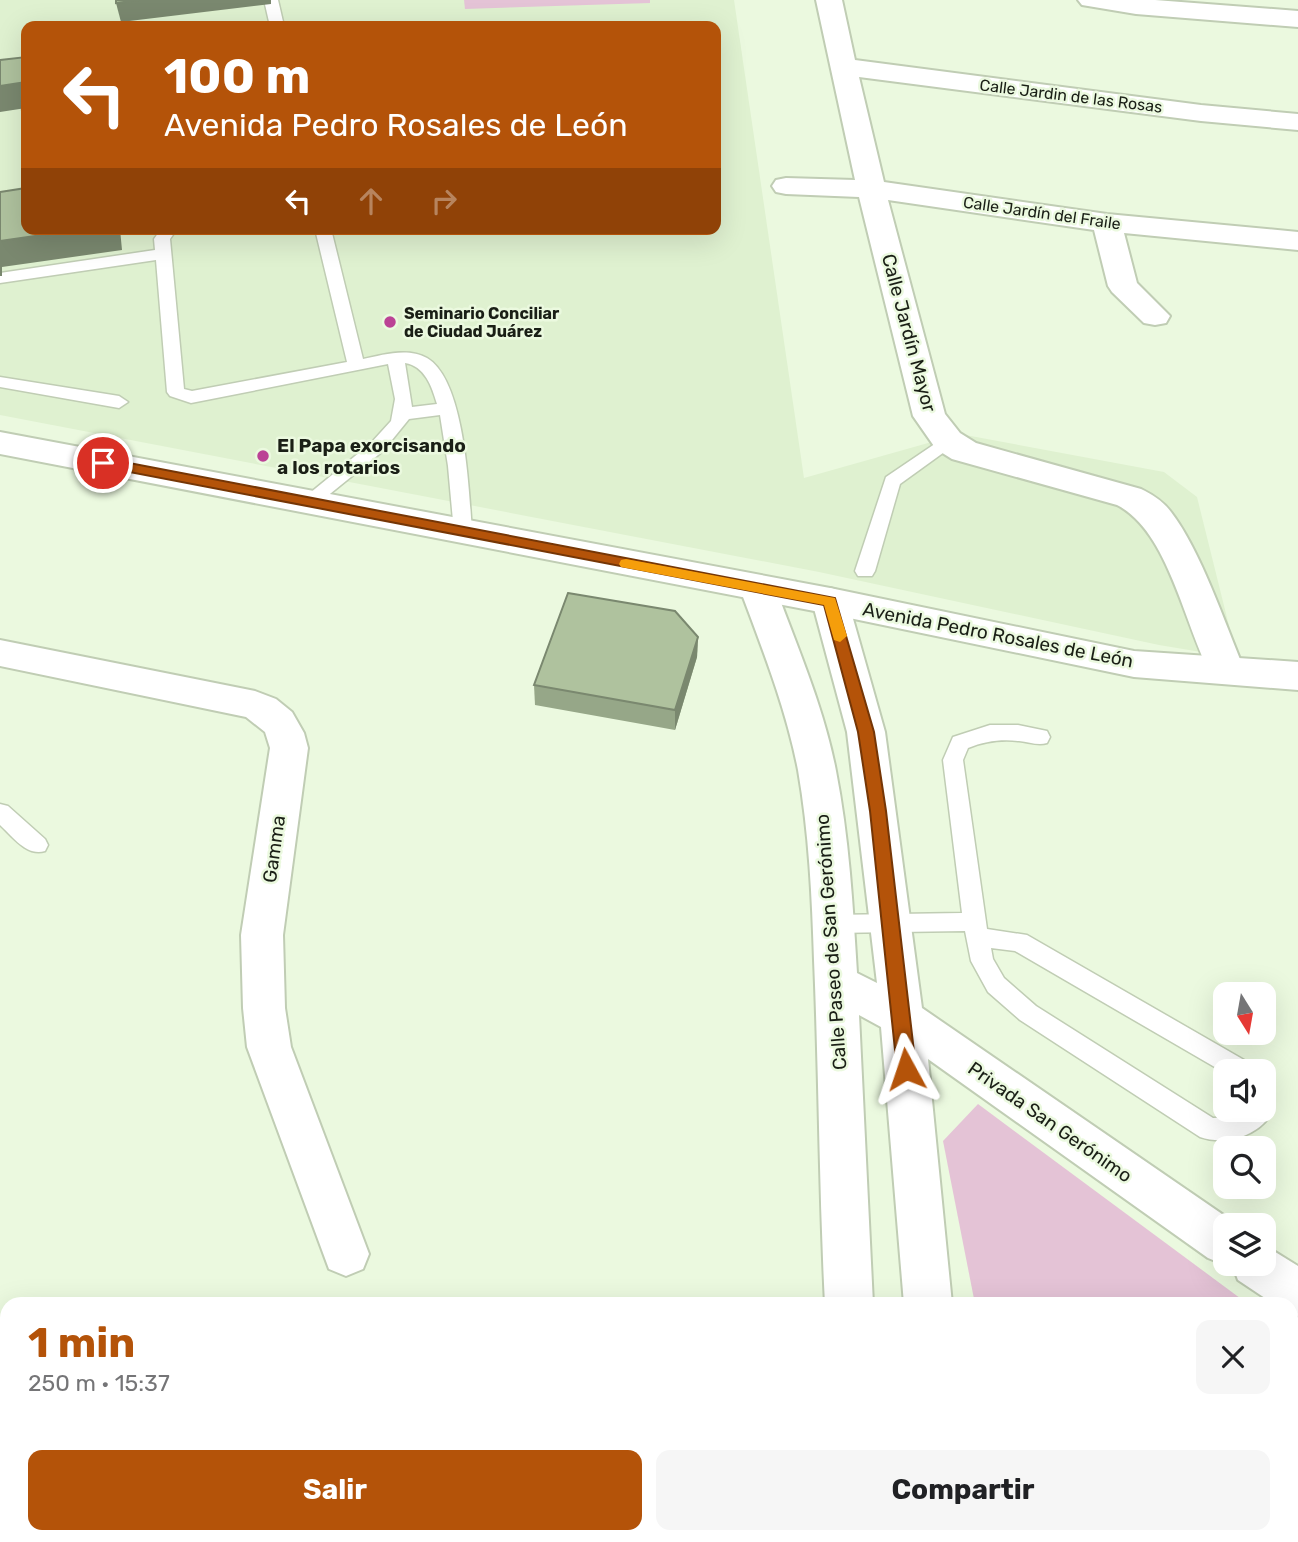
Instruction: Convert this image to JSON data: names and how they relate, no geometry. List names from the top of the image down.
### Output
{
  "streets": {
    "street": [
      "Calle Jardin de las Rosas",
      "Calle Jardín del Fraile",
      "Calle Jardín Mayor",
      "Avenida Pedro Rosales de León",
      "Gamma",
      "Calle Paseo de San Gerónimo",
      "Privada San Gerónimo"
    ]
  },
  "crossings": [
    ["Calle Jardin de las Rosas", "Calle Jardín Mayor"],
    ["Calle Jardín del Fraile", "Calle Jardín Mayor"],
    ["Avenida Pedro Rosales de León", "Calle Paseo de San Gerónimo"],
    ["Calle Paseo de San Gerónimo", "Privada San Gerónimo"]
  ],
  "places": ["Seminario Conciliar de Ciudad Juárez", "El Papa exorcisando a los rotarios"],
  "north": "bottom",
  "page": {
    "turn": ["100 m", "Avenida Pedro Rosales de León"],
    "heading": ["1 min", "250 m · 15:37"],
    "buttons": ["Salir", "Compartir"]
  }
}
